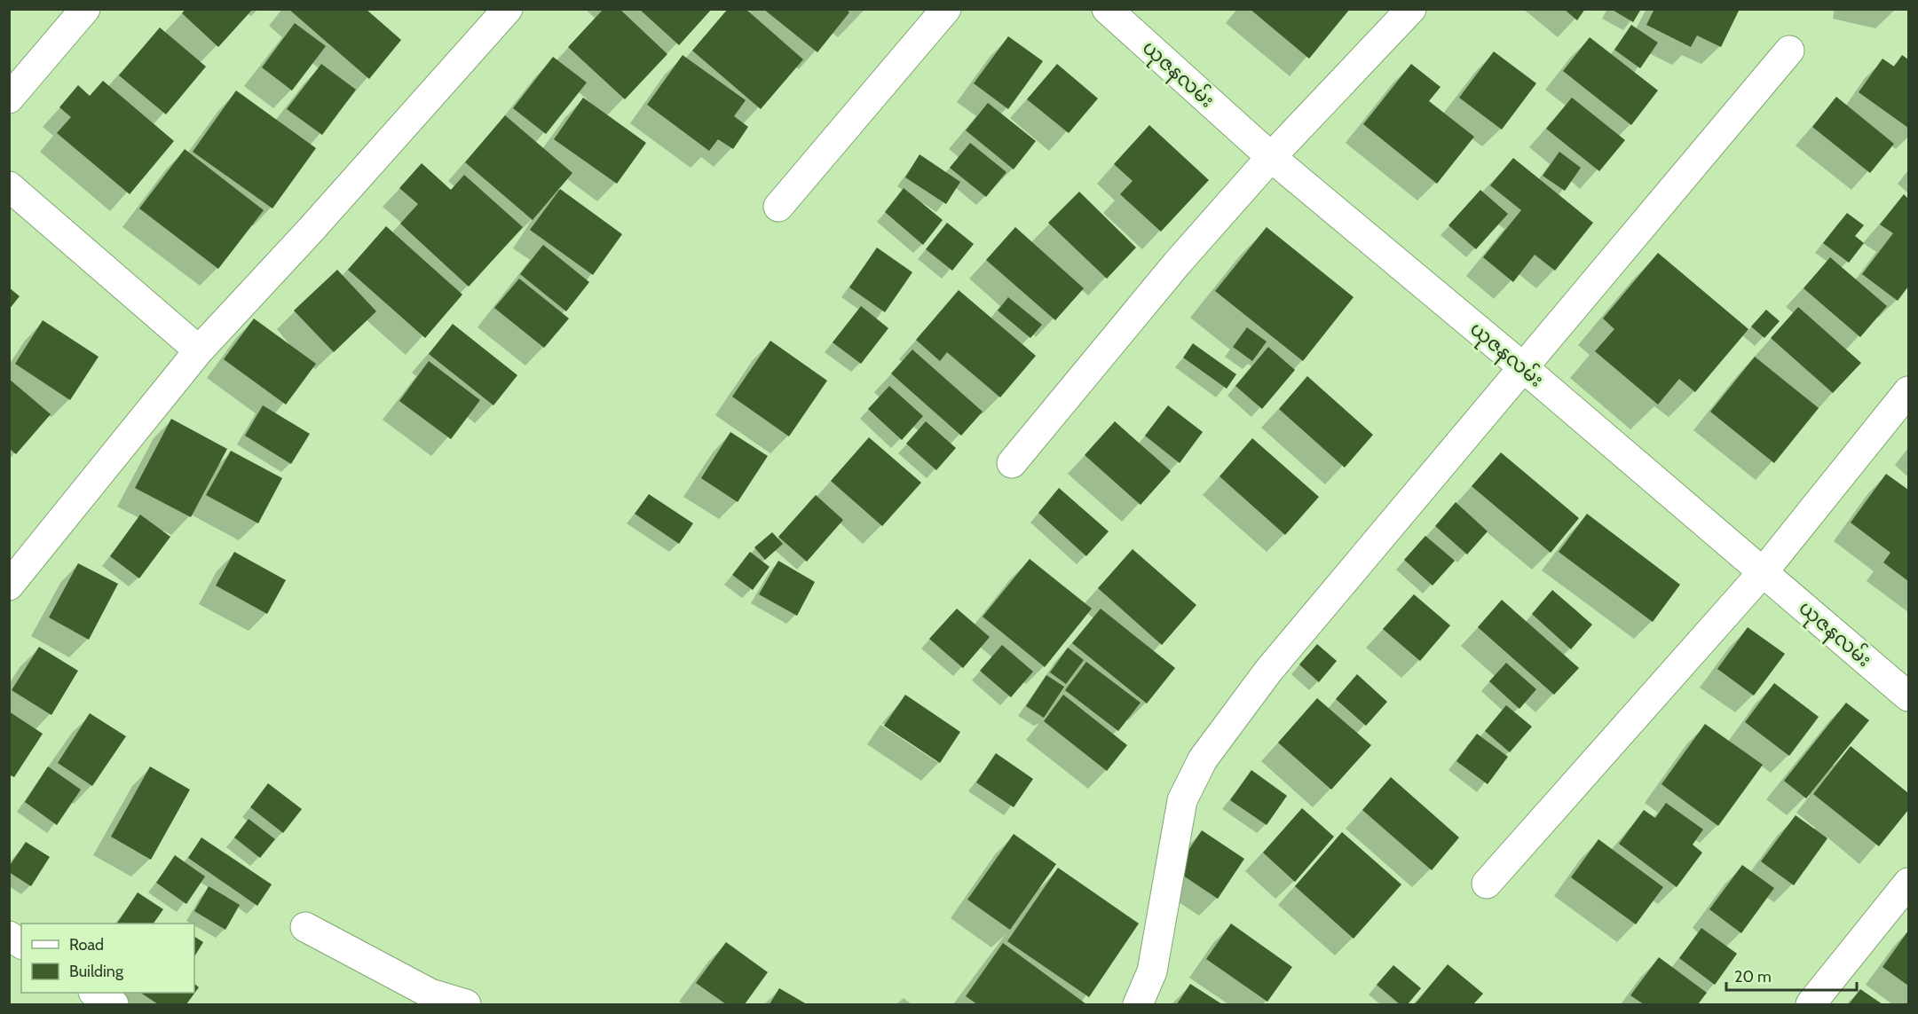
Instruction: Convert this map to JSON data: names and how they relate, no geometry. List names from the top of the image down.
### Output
{
  "streets": {
    "street": ["ယုဇနလမ်း"]
  },
  "legend": ["Road", "Building"],
  "scale_bar": "20 m"
}
